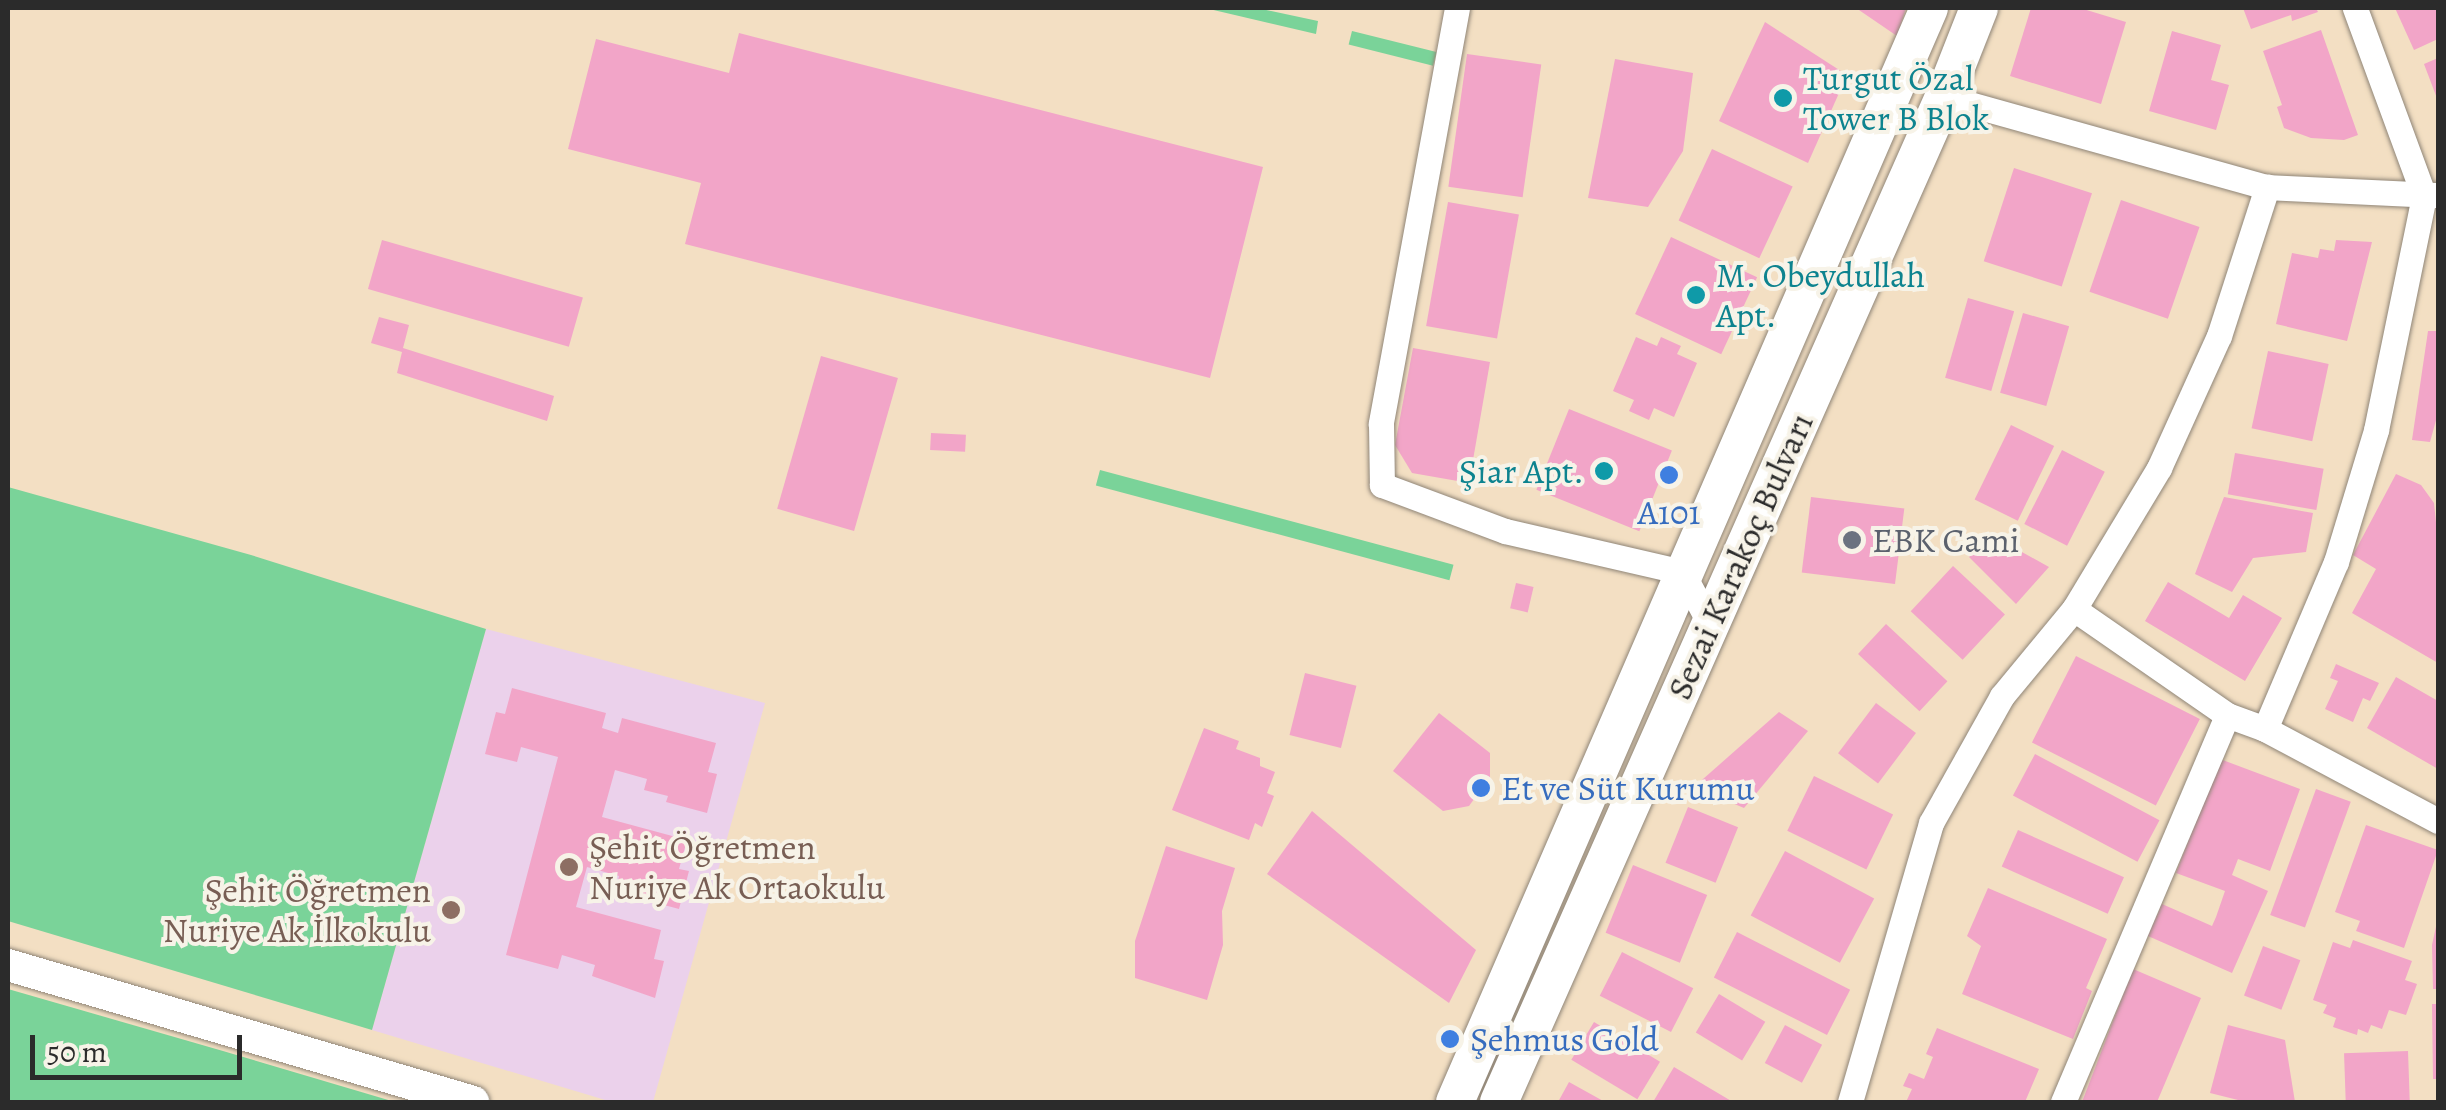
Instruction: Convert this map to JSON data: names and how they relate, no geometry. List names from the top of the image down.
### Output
{
  "streets": {
    "main road": ["Sezai Karakoç Bulvarı"]
  },
  "places": [
    "Turgut Özal Tower B Blok",
    "M. Obeydullah Apt.",
    "Şiar Apt.",
    "A101",
    "EBK Cami",
    "Et ve Süt Kurumu",
    "Şehit Öğretmen Nuriye Ak Ortaokulu",
    "Şehit Öğretmen Nuriye Ak İlkokulu",
    "Şehmus Gold"
  ],
  "scale_bar": "50 m"
}
